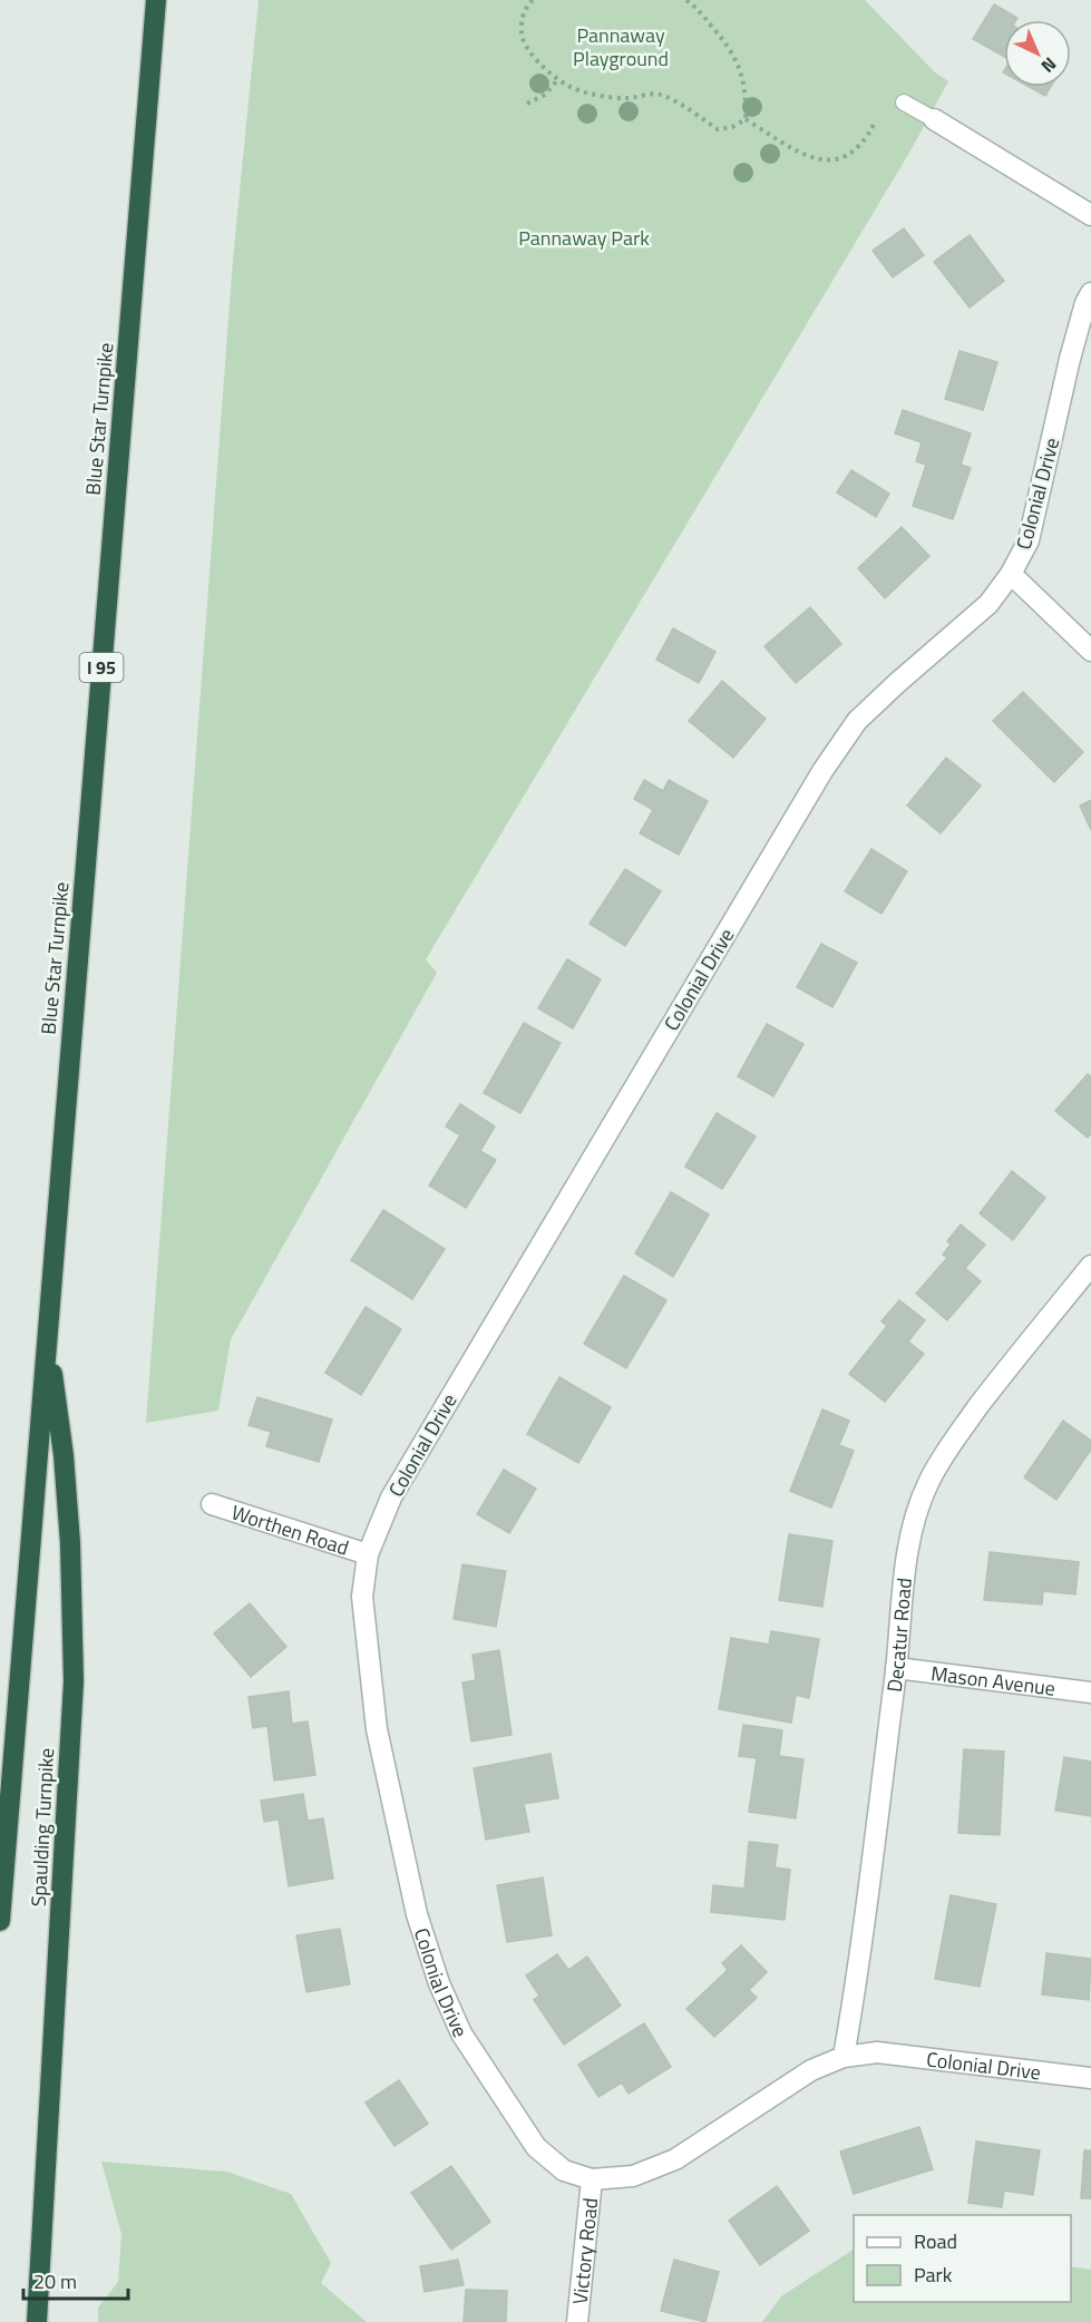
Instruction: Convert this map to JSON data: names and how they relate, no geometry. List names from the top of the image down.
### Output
{
  "streets": {
    "highway": ["Blue Star Turnpike", "I 95", "Spaulding Turnpike"],
    "street": [
      "Colonial Drive",
      "Worthen Road",
      "Decatur Road",
      "Mason Avenue",
      "Victory Road"
    ]
  },
  "crossings": [
    ["Blue Star Turnpike", "Spaulding Turnpike"],
    ["Colonial Drive", "Worthen Road"],
    ["Colonial Drive", "Decatur Road"],
    ["Colonial Drive", "Victory Road"],
    ["Decatur Road", "Mason Avenue"]
  ],
  "parks": ["Pannaway Playground", "Pannaway Park"],
  "legend": ["Road", "Park"],
  "scale_bar": "20 m",
  "north": "bottom right"
}
